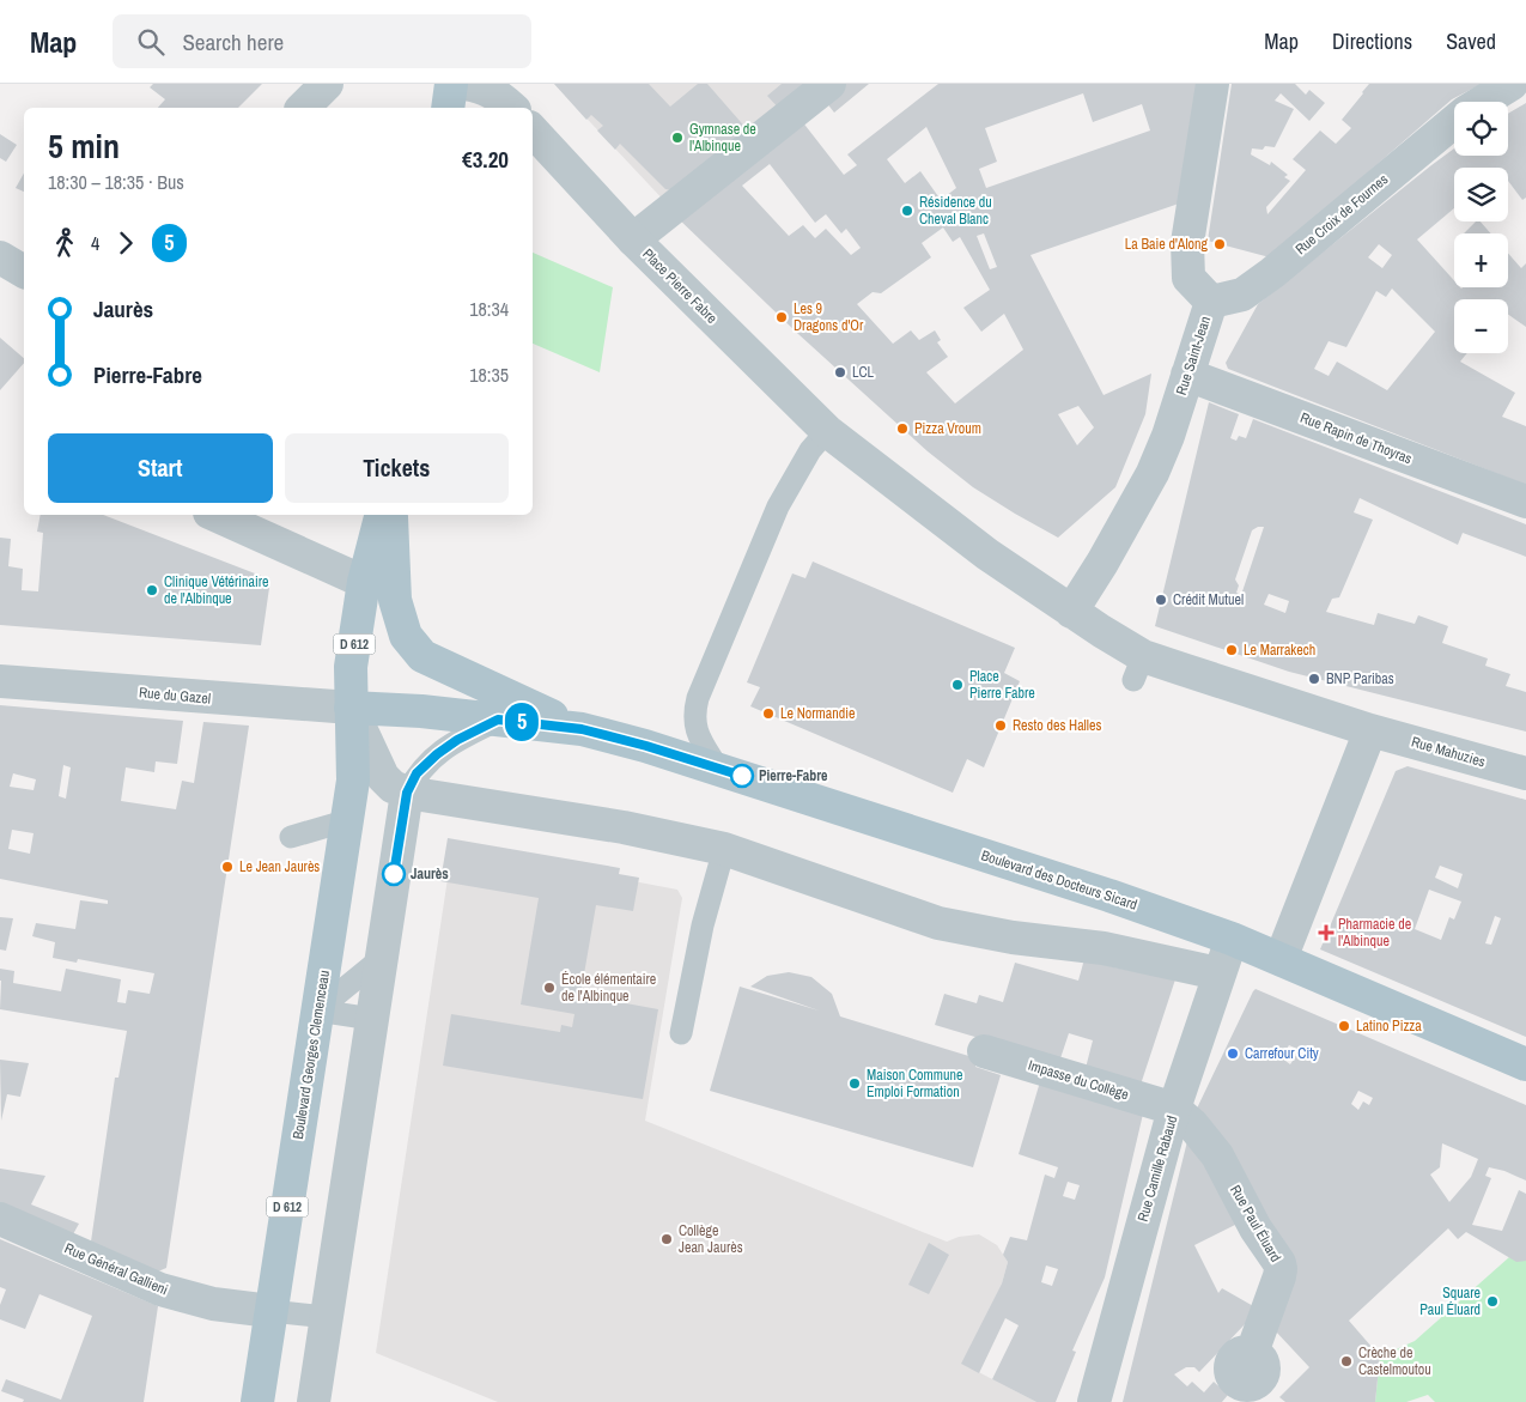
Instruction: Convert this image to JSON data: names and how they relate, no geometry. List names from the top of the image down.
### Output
{
  "streets": {
    "main road": ["D 612", "Boulevard des Docteurs Sicard", "Boulevard Georges Clemenceau"],
    "street": [
      "Rue Croix de Fournes",
      "Place Pierre Fabre",
      "Rue Saint-Jean",
      "Rue Rapin de Thoyras",
      "Rue du Gazel",
      "Rue Mahuzies",
      "Impasse du Collège",
      "Rue Camille Rabaud",
      "Rue Paul Éluard",
      "Rue Général Gallieni"
    ]
  },
  "crossings": [
    ["Rue Croix de Fournes", "Rue Saint-Jean"],
    ["Place Pierre Fabre", "Rue Saint-Jean"],
    ["Place Pierre Fabre", "Rue Mahuzies"],
    ["Rue Saint-Jean", "Rue Rapin de Thoyras"],
    ["D 612", "Rue du Gazel"],
    ["D 612", "Boulevard des Docteurs Sicard"],
    ["D 612", "Boulevard Georges Clemenceau"],
    ["Rue du Gazel", "Boulevard des Docteurs Sicard"],
    ["Rue du Gazel", "Boulevard Georges Clemenceau"],
    ["Boulevard des Docteurs Sicard", "Boulevard Georges Clemenceau"],
    ["Boulevard des Docteurs Sicard", "Rue Camille Rabaud"],
    ["Boulevard Georges Clemenceau", "Rue Général Gallieni"],
    ["Impasse du Collège", "Rue Camille Rabaud"],
    ["Impasse du Collège", "Rue Paul Éluard"],
    ["Rue Camille Rabaud", "Rue Paul Éluard"]
  ],
  "places": {
    "other": [
      "Gymnase de l'Albinque",
      "Résidence du Cheval Blanc",
      "La Baie d'Along",
      "Les 9 Dragons d'Or",
      "LCL",
      "Pizza Vroum",
      "Clinique Vétérinaire de l'Albinque",
      "Crédit Mutuel",
      "Le Marrakech",
      "BNP Paribas",
      "Place Pierre Fabre",
      "Le Normandie",
      "Resto des Halles",
      "Pierre-Fabre",
      "Le Jean Jaurès",
      "Jaurès",
      "École élémentaire de l'Albinque",
      "Latino Pizza",
      "Carrefour City",
      "Maison Commune Emploi Formation",
      "Collège Jean Jaurès",
      "Square Paul Éluard",
      "Crèche de Castelmoutou"
    ],
    "health": ["Pharmacie de l'Albinque"]
  },
  "lines": ["bus line 5"],
  "page": {
    "header": "Map",
    "search": "Search here",
    "nav": ["Map", "Directions", "Saved"],
    "on_map": "5",
    "map_buttons": ["+", "−"],
    "heading": ["5 min", "18:30 – 18:35 · Bus", "€3.20"],
    "legs": ["4", "5"],
    "list": [
      {
        "name": "Jaurès",
        "value": "18:34"
      },
      {
        "name": "Pierre-Fabre",
        "value": "18:35"
      }
    ],
    "buttons": ["Start", "Tickets"]
  }
}
